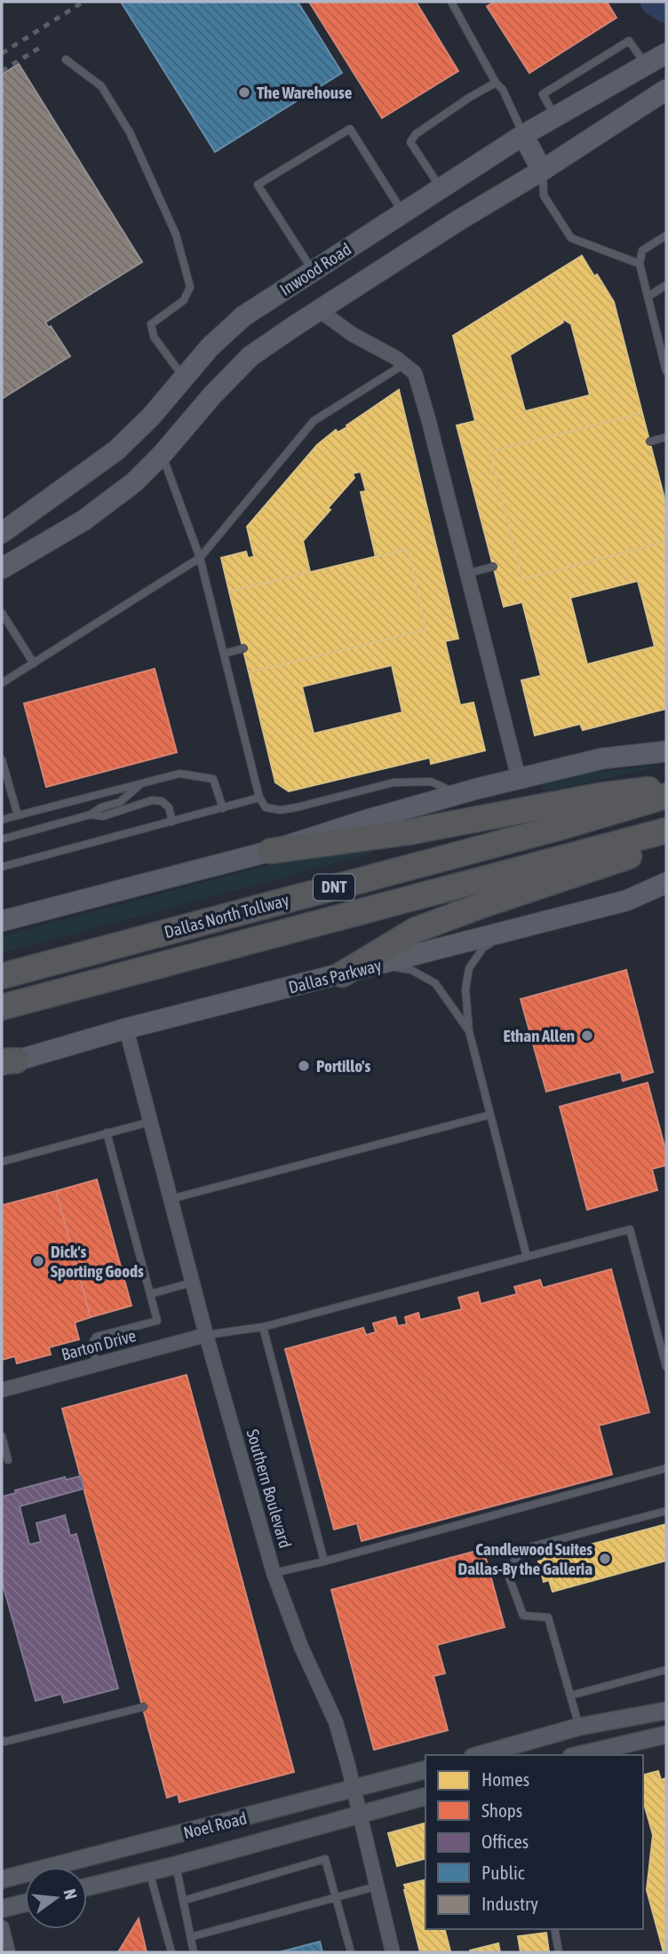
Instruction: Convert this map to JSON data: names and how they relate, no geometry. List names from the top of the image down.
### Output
{
  "streets": {
    "highway": ["DNT", "Dallas North Tollway"],
    "main road": ["Inwood Road", "Dallas Parkway"],
    "street": ["Barton Drive", "Southern Boulevard", "Noel Road"]
  },
  "crossings": [
    ["Dallas Parkway", "Southern Boulevard"],
    ["Barton Drive", "Southern Boulevard"],
    ["Southern Boulevard", "Noel Road"]
  ],
  "places": [
    "The Warehouse",
    "Ethan Allen",
    "Portillo's",
    "Dick's Sporting Goods",
    "Candlewood Suites Dallas-By the Galleria"
  ],
  "legend": [
    "Homes",
    "Shops",
    "Offices",
    "Public",
    "Industry"
  ],
  "north": "right"
}
